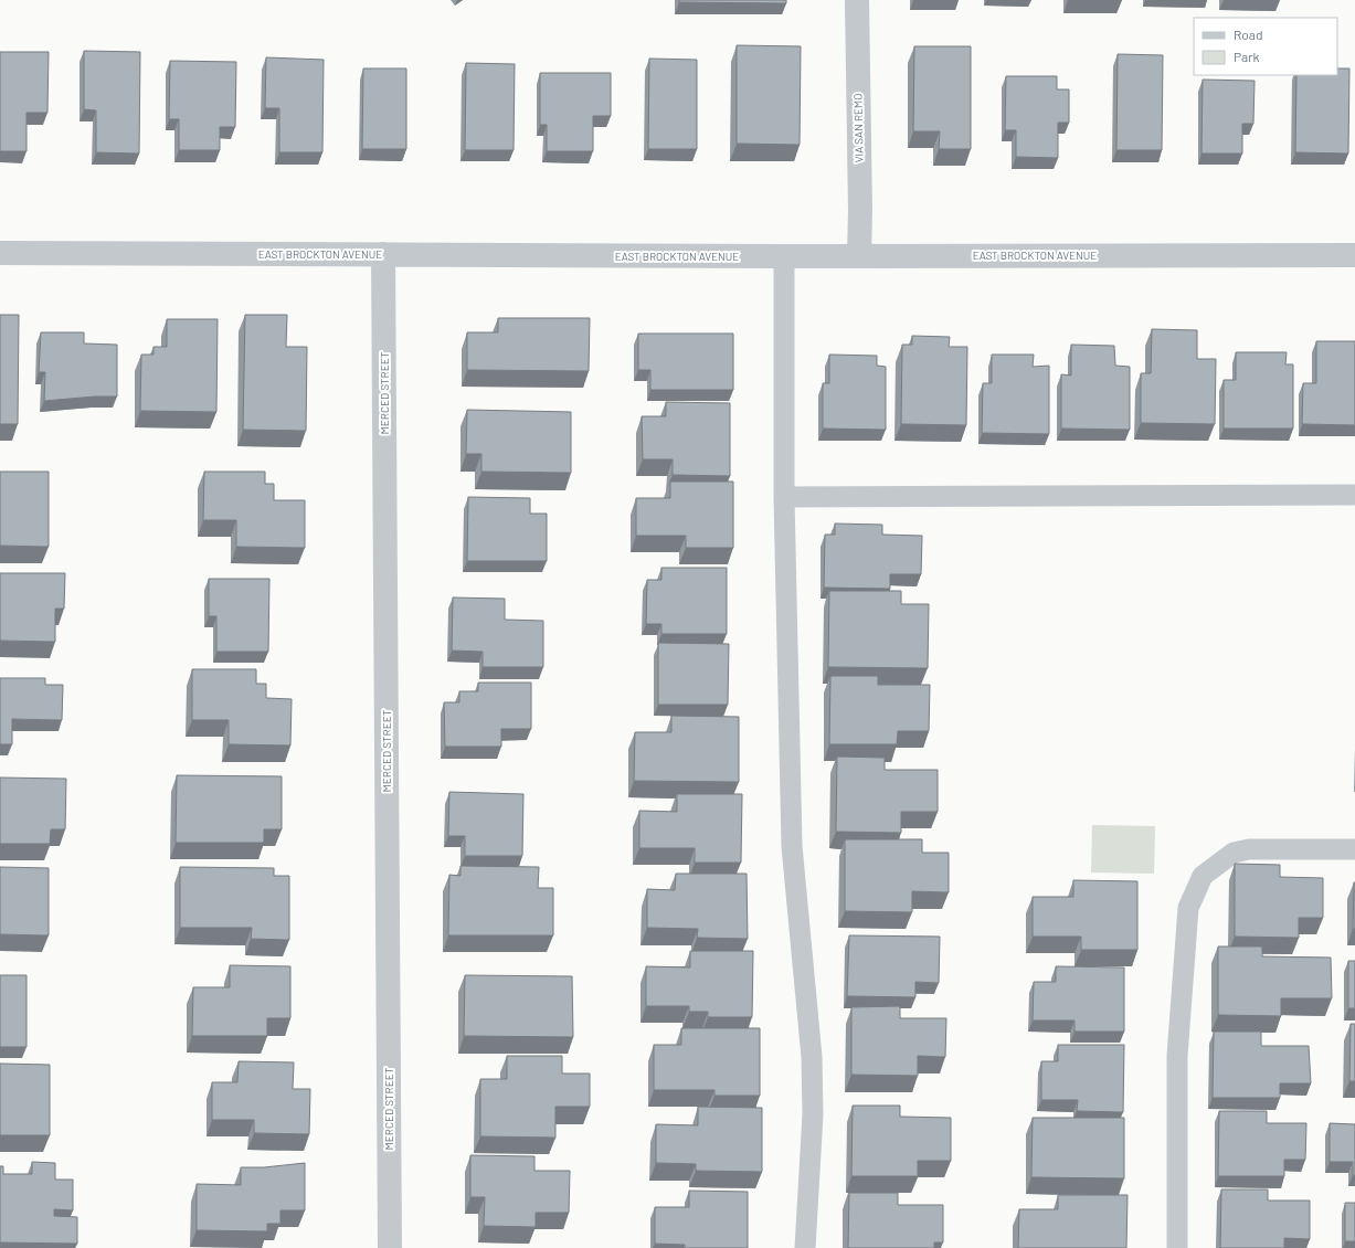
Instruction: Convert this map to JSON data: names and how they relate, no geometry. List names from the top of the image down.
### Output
{
  "streets": {
    "street": ["VIA SAN REMO", "EAST BROCKTON AVENUE", "MERCED STREET"]
  },
  "crossings": [
    ["VIA SAN REMO", "EAST BROCKTON AVENUE"],
    ["EAST BROCKTON AVENUE", "MERCED STREET"]
  ],
  "legend": ["Road", "Park"]
}
